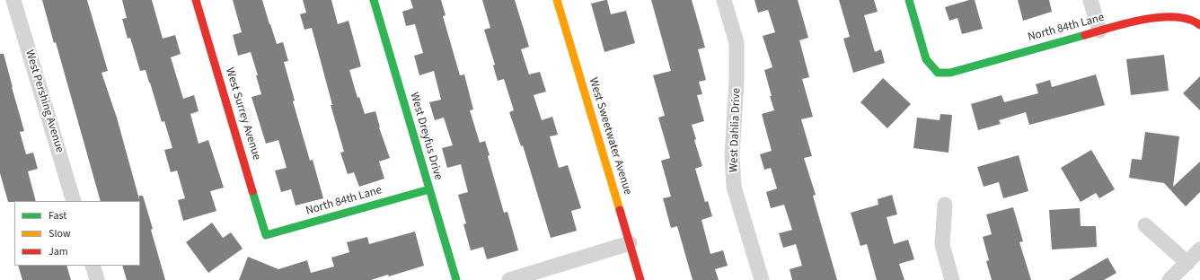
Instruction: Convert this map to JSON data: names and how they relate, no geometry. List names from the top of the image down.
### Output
{
  "streets": {
    "street": [
      "North 84th Lane",
      "West Pershing Avenue",
      "West Surrey Avenue",
      "West Dahlia Drive",
      "West Dreyfus Drive",
      "West Sweetwater Avenue"
    ]
  },
  "crossings": [
    ["North 84th Lane", "West Surrey Avenue"],
    ["North 84th Lane", "West Dreyfus Drive"]
  ],
  "legend": ["Fast", "Slow", "Jam"]
}
